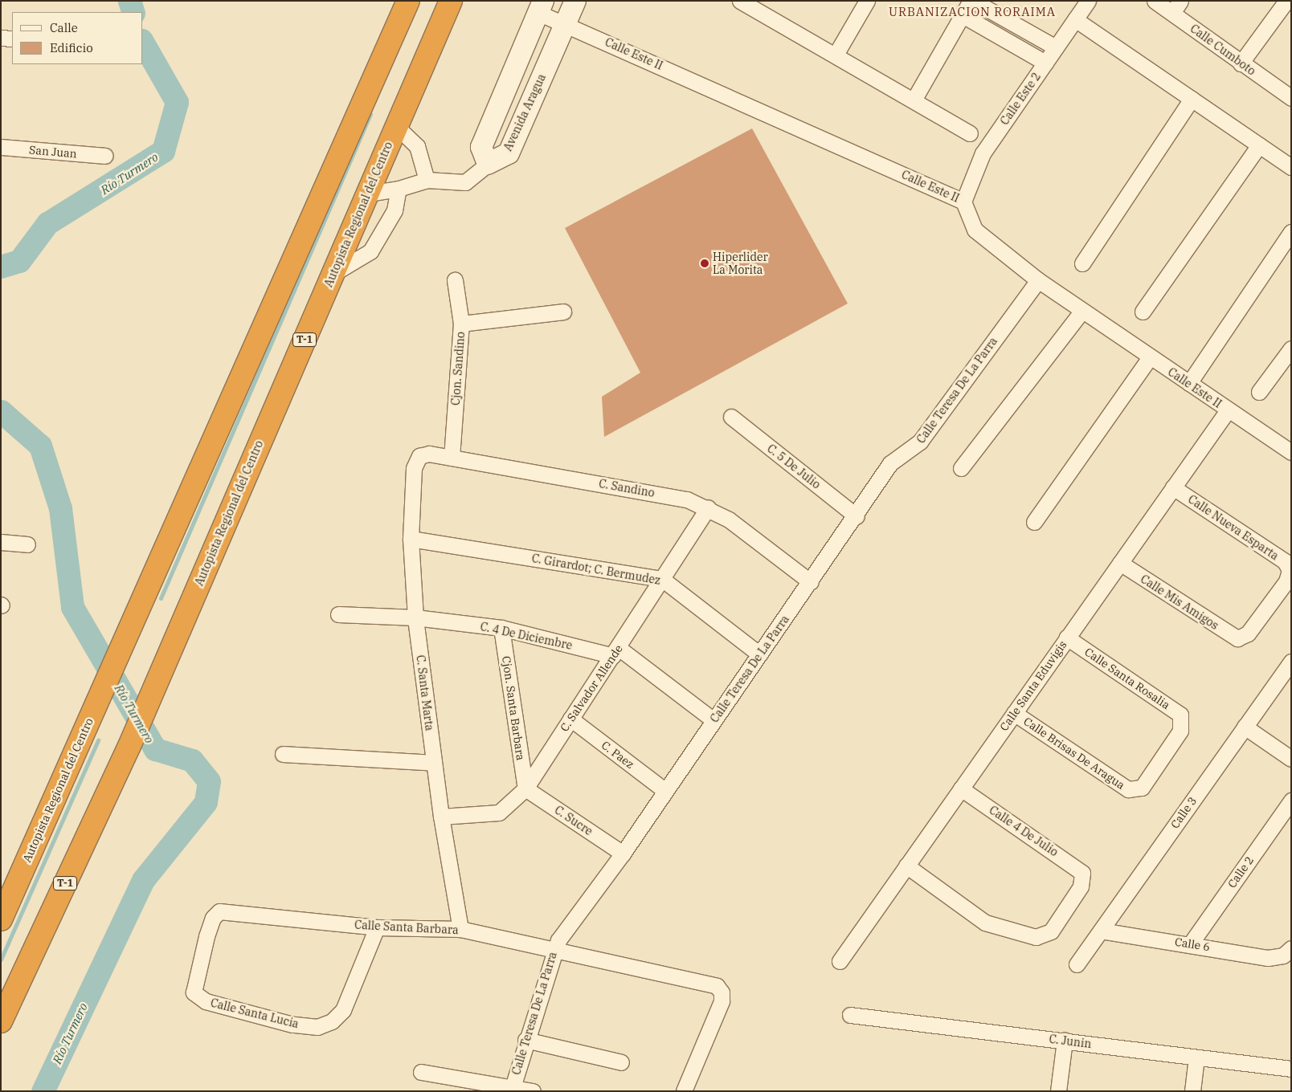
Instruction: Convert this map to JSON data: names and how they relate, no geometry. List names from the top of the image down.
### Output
{
  "streets": {
    "highway": ["Autopista Regional del Centro", "T-1"],
    "street": [
      "Calle Cumboto",
      "Calle Este II",
      "Calle Este 2",
      "Avenida Aragua",
      "San Juan",
      "Cjon. Sandino",
      "Calle Teresa De La Parra",
      "C. 5 De Julio",
      "C. Sandino",
      "Calle Nueva Esparta",
      "C. Girardot; C. Bermudez",
      "Calle Mis Amigos",
      "C. 4 De Diciembre",
      "Calle Santa Rosalia",
      "Calle Santa Eduvigis",
      "C. Salvador Allende",
      "C. Santa Marta",
      "Cjon. Santa Barbara",
      "Calle Brisas De Aragua",
      "C. Paez",
      "Calle 3",
      "C. Sucre",
      "Calle 4 De Julio",
      "Calle 2",
      "Calle Santa Barbara",
      "Calle 6",
      "Calle Santa Lucia",
      "C. Junin"
    ]
  },
  "crossings": [
    ["Calle Este II", "Calle Este 2"],
    ["Calle Este II", "Avenida Aragua"],
    ["Calle Este II", "Calle Teresa De La Parra"],
    ["Calle Este II", "Calle Santa Eduvigis"],
    ["Cjon. Sandino", "C. Sandino"],
    ["Calle Teresa De La Parra", "C. 5 De Julio"],
    ["Calle Teresa De La Parra", "C. Sandino"],
    ["Calle Teresa De La Parra", "C. Girardot; C. Bermudez"],
    ["Calle Teresa De La Parra", "C. 4 De Diciembre"],
    ["Calle Teresa De La Parra", "C. Paez"],
    ["Calle Teresa De La Parra", "C. Sucre"],
    ["Calle Teresa De La Parra", "Calle Santa Barbara"],
    ["C. Sandino", "C. Salvador Allende"],
    ["C. Sandino", "C. Santa Marta"],
    ["Calle Nueva Esparta", "Calle Mis Amigos"],
    ["Calle Nueva Esparta", "Calle Santa Eduvigis"],
    ["C. Girardot; C. Bermudez", "C. Salvador Allende"],
    ["C. Girardot; C. Bermudez", "C. Santa Marta"],
    ["Calle Mis Amigos", "Calle Santa Eduvigis"],
    ["C. 4 De Diciembre", "C. Salvador Allende"],
    ["C. 4 De Diciembre", "C. Santa Marta"],
    ["C. 4 De Diciembre", "Cjon. Santa Barbara"],
    ["Calle Santa Rosalia", "Calle Santa Eduvigis"],
    ["Calle Santa Rosalia", "Calle Brisas De Aragua"],
    ["Calle Santa Eduvigis", "Calle Brisas De Aragua"],
    ["Calle Santa Eduvigis", "Calle 4 De Julio"],
    ["C. Salvador Allende", "C. Santa Marta"],
    ["C. Salvador Allende", "Cjon. Santa Barbara"],
    ["C. Salvador Allende", "C. Paez"],
    ["C. Salvador Allende", "C. Sucre"],
    ["C. Santa Marta", "Calle Santa Barbara"],
    ["Cjon. Santa Barbara", "C. Sucre"],
    ["Calle 3", "Calle 6"],
    ["Calle 2", "Calle 6"],
    ["Calle Santa Barbara", "Calle Santa Lucia"]
  ],
  "districts": ["URBANIZACION RORAIMA"],
  "water": ["Río Turmero"],
  "places": ["Hiperlider La Morita"],
  "legend": ["Calle", "Edificio"]
}
